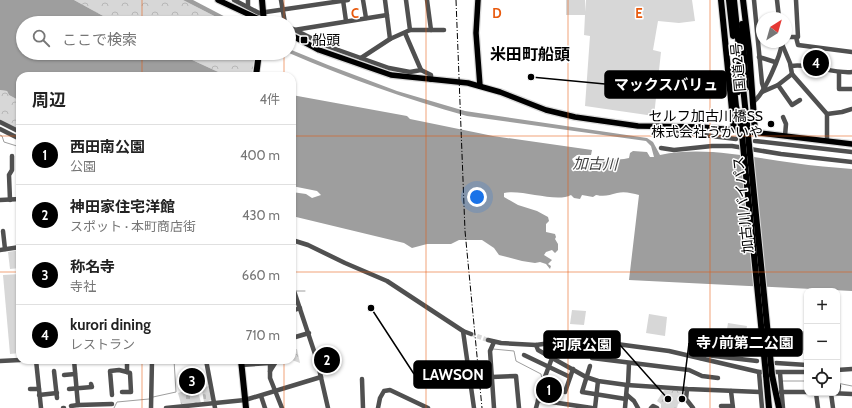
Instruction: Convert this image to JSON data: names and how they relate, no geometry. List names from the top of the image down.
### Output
{
  "streets": {
    "highway": ["国道2号", "加古川バイパス"]
  },
  "districts": ["米田町船頭"],
  "water": ["加古川"],
  "places": {
    "transit": ["船頭"],
    "other": [
      "マックスバリュ",
      "セルフ加古川橋SS 株式会社うかいや",
      "LAWSON",
      "河原公園",
      "寺ﾉ前第二公園"
    ]
  },
  "north": "top right",
  "page": {
    "search": "ここで検索",
    "pins": [
      "4",
      "2",
      "3",
      "1"
    ],
    "heading": ["周辺", "4件"],
    "list": [
      {
        "mark": "1",
        "name": "西田南公園",
        "note": "公園",
        "value": "400 m"
      },
      {
        "mark": "2",
        "name": "神田家住宅洋館",
        "note": "スポット · 本町商店街",
        "value": "430 m"
      },
      {
        "mark": "3",
        "name": "称名寺",
        "note": "寺社",
        "value": "660 m"
      },
      {
        "mark": "4",
        "name": "kurori dining",
        "note": "レストラン",
        "value": "710 m"
      }
    ],
    "map_buttons": ["+", "−"]
  },
  "grid": {
    "columns": ["C", "D", "E"]
  }
}
